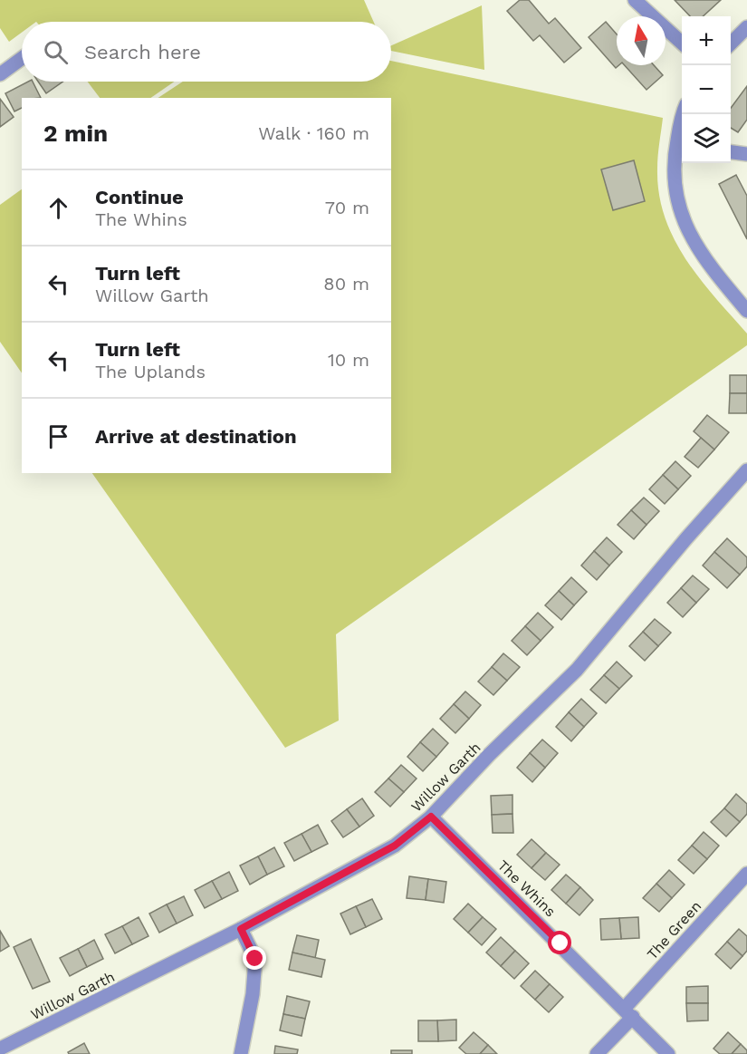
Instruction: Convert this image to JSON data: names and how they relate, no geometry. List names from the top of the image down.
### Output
{
  "streets": {
    "street": ["Willow Garth", "The Whins", "The Green"]
  },
  "crossings": [
    ["Willow Garth", "The Whins"],
    ["The Whins", "The Green"]
  ],
  "north": "top",
  "page": {
    "map_buttons": ["+", "−"],
    "search": "Search here",
    "heading": ["2 min", "Walk · 160 m"],
    "list": [
      ["Continue", "The Whins", "70 m"],
      ["Turn left", "Willow Garth", "80 m"],
      ["Turn left", "The Uplands", "10 m"],
      "Arrive at destination"
    ]
  }
}
